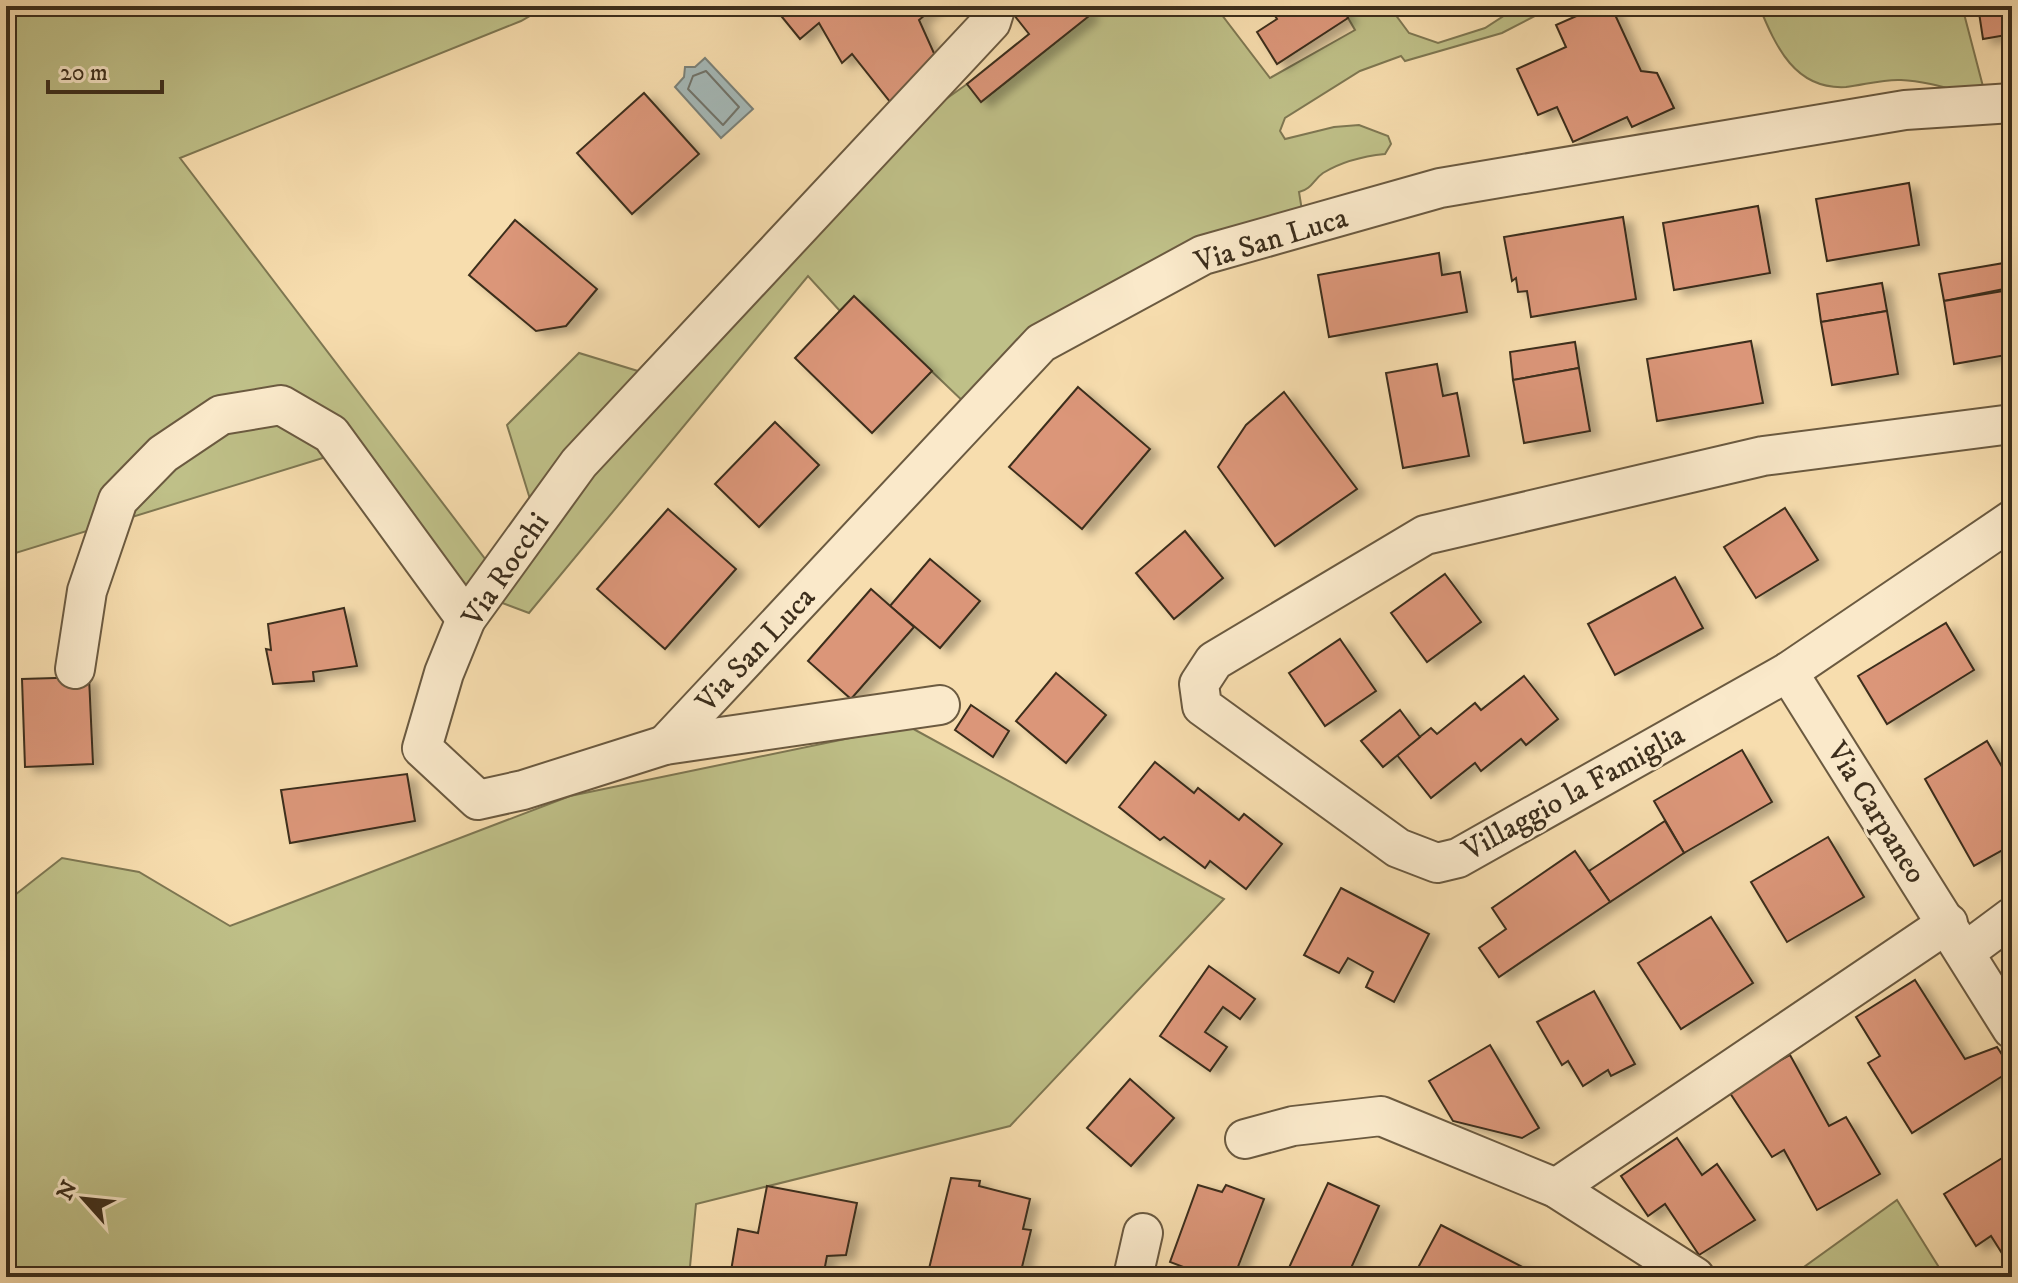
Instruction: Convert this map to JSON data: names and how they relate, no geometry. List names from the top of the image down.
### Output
{
  "streets": {
    "street": [
      "Via San Luca",
      "Via Rocchi",
      "Villaggio la Famiglia",
      "Via Carpaneo"
    ]
  },
  "crossings": [
    ["Via San Luca", "Via Rocchi"],
    ["Villaggio la Famiglia", "Via Carpaneo"]
  ],
  "scale_bar": "20 m",
  "north": "top left"
}
